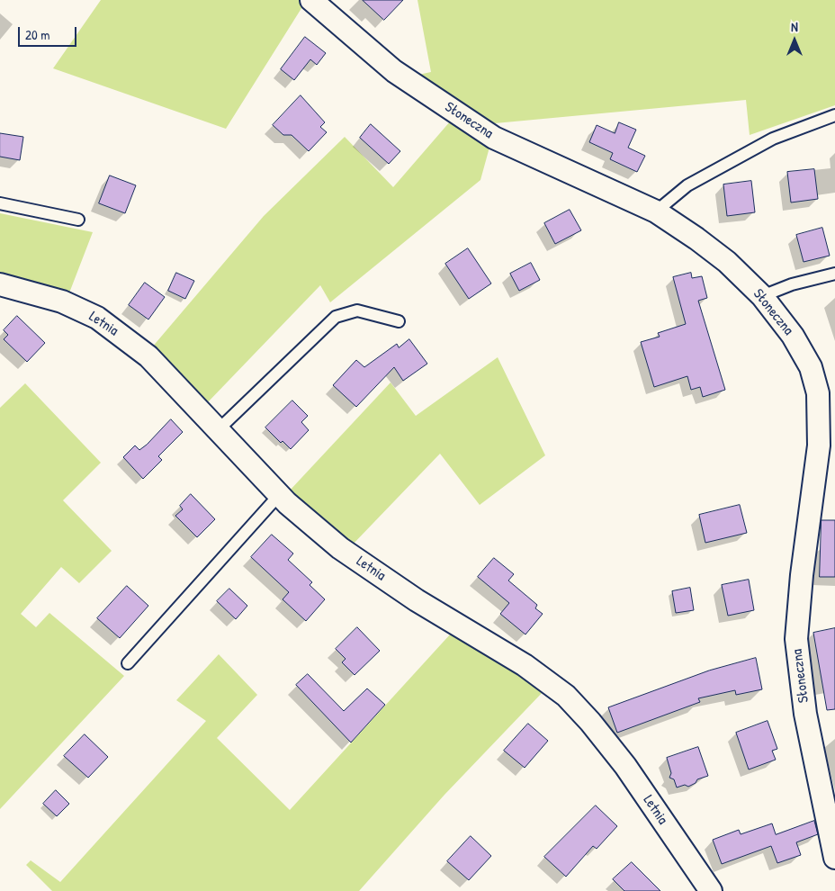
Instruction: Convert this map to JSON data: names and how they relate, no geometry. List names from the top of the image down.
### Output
{
  "streets": {
    "street": ["Słoneczna", "Letnia"]
  },
  "scale_bar": "20 m",
  "north": "top"
}
